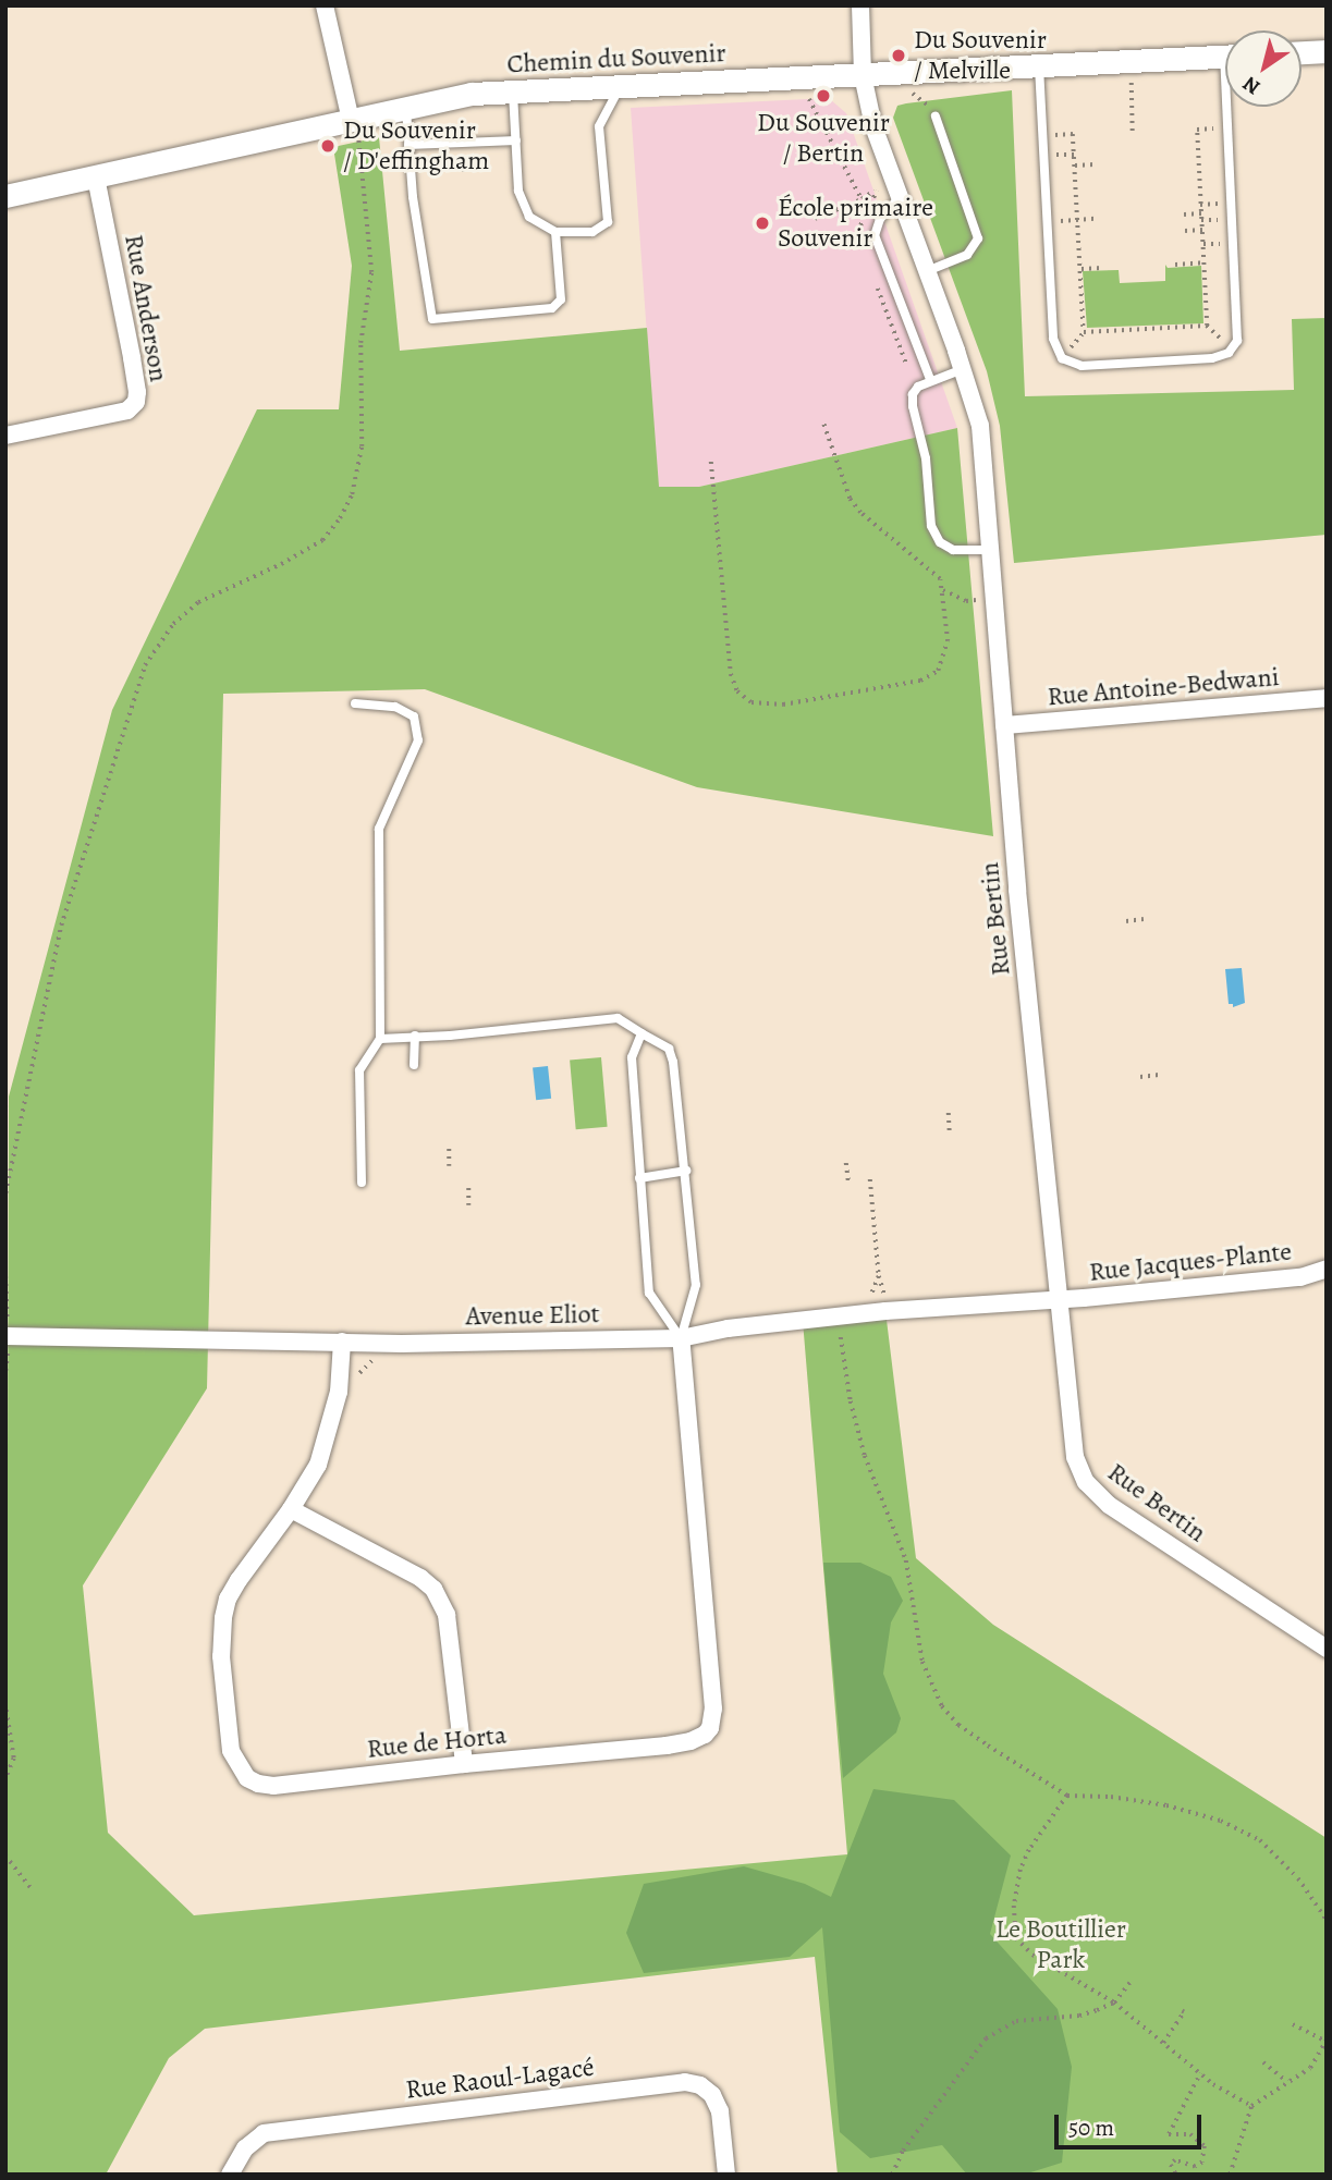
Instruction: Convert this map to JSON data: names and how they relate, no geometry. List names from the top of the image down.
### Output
{
  "streets": {
    "street": [
      "Chemin du Souvenir",
      "Rue Anderson",
      "Rue Antoine-Bedwani",
      "Rue Bertin",
      "Rue Jacques-Plante",
      "Avenue Eliot",
      "Rue de Horta",
      "Rue Raoul-Lagacé"
    ]
  },
  "crossings": [
    ["Chemin du Souvenir", "Rue Anderson"],
    ["Chemin du Souvenir", "Rue Bertin"],
    ["Rue Antoine-Bedwani", "Rue Bertin"],
    ["Rue Bertin", "Rue Jacques-Plante"],
    ["Rue Bertin", "Avenue Eliot"],
    ["Rue Jacques-Plante", "Avenue Eliot"],
    ["Avenue Eliot", "Rue de Horta"]
  ],
  "parks": ["Le Boutillier Park"],
  "places": [
    "Du Souvenir / Melville",
    "Du Souvenir / Bertin",
    "Du Souvenir / D'effingham",
    "École primaire Souvenir"
  ],
  "scale_bar": "50 m",
  "north": "bottom left"
}
